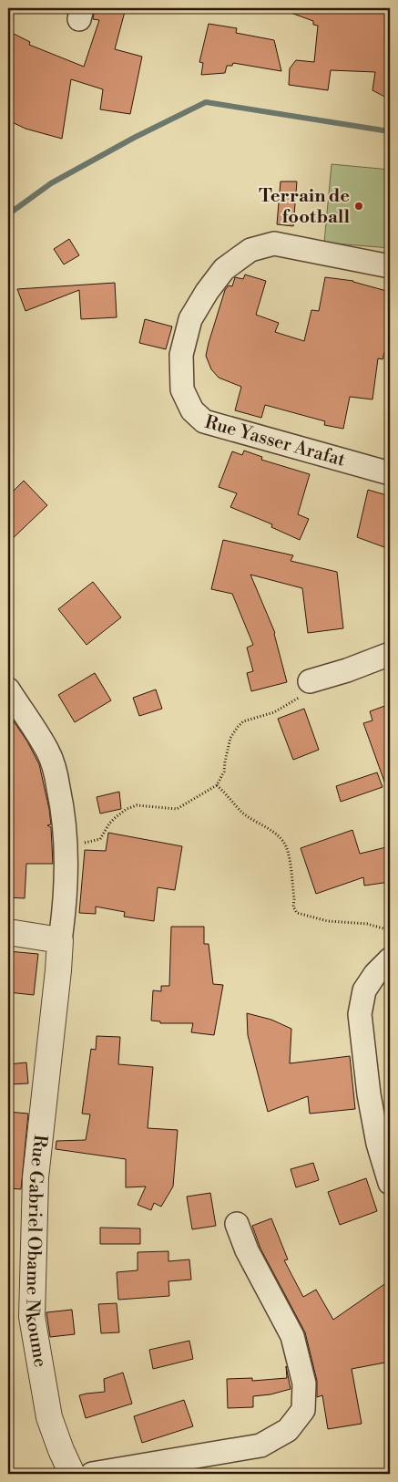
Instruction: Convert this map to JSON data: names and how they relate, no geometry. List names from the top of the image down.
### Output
{
  "streets": {
    "street": ["Rue Yasser Arafat", "Rue Gabriel Obame Nkoume"]
  },
  "places": ["Terrain de football"]
}
